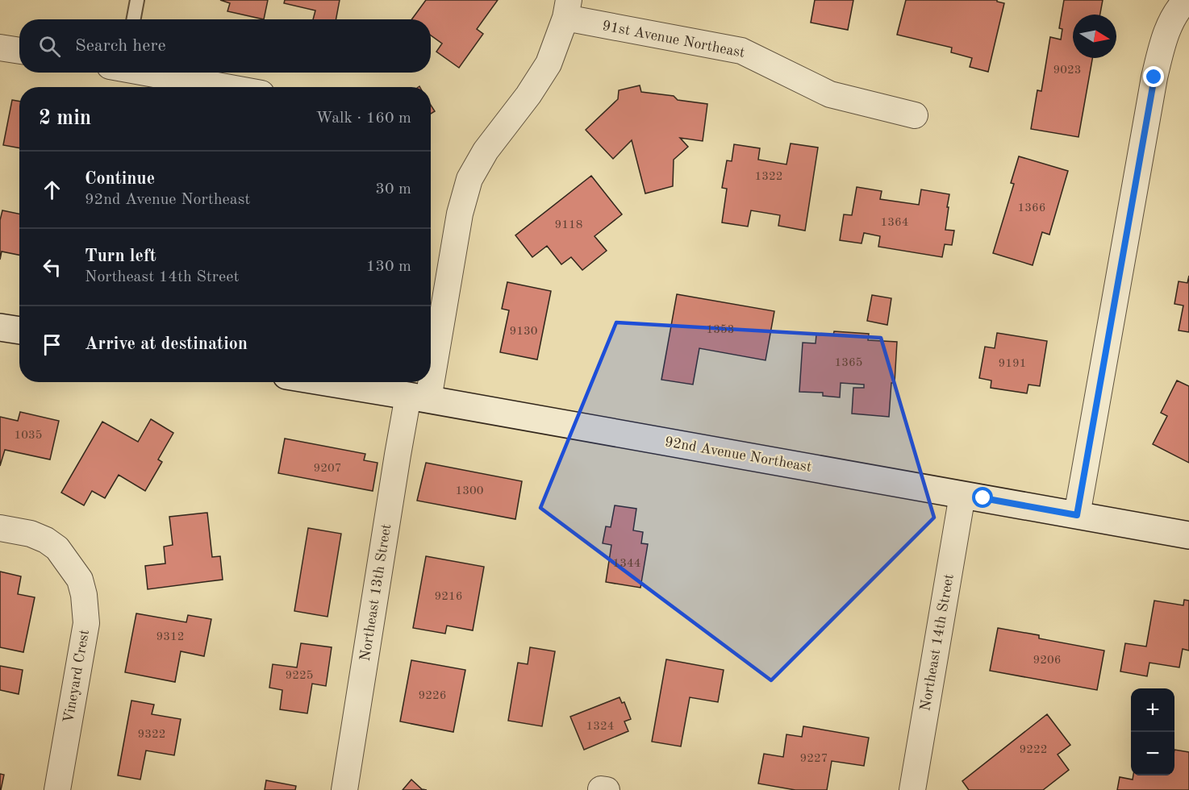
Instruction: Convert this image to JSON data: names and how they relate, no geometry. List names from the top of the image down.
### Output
{
  "streets": {
    "main road": ["92nd Avenue Northeast"],
    "street": [
      "91st Avenue Northeast",
      "Northeast 13th Street",
      "Northeast 14th Street",
      "Vineyard Crest"
    ]
  },
  "crossings": [
    ["91st Avenue Northeast", "Northeast 13th Street"],
    ["92nd Avenue Northeast", "Northeast 13th Street"],
    ["92nd Avenue Northeast", "Northeast 14th Street"]
  ],
  "house_numbers": [
    "9023",
    "1322",
    "1366",
    "1364",
    "9118",
    "1353",
    "9130",
    "1365",
    "9191",
    "1035",
    "9207",
    "1300",
    "1344",
    "9216",
    "9312",
    "9206",
    "9225",
    "9226",
    "1324",
    "9322",
    "9222",
    "9227"
  ],
  "north": "right",
  "page": {
    "search": "Search here",
    "heading": ["2 min", "Walk · 160 m"],
    "list": [
      ["Continue", "92nd Avenue Northeast", "30 m"],
      ["Turn left", "Northeast 14th Street", "130 m"],
      "Arrive at destination"
    ],
    "map_buttons": ["+", "−"]
  }
}
